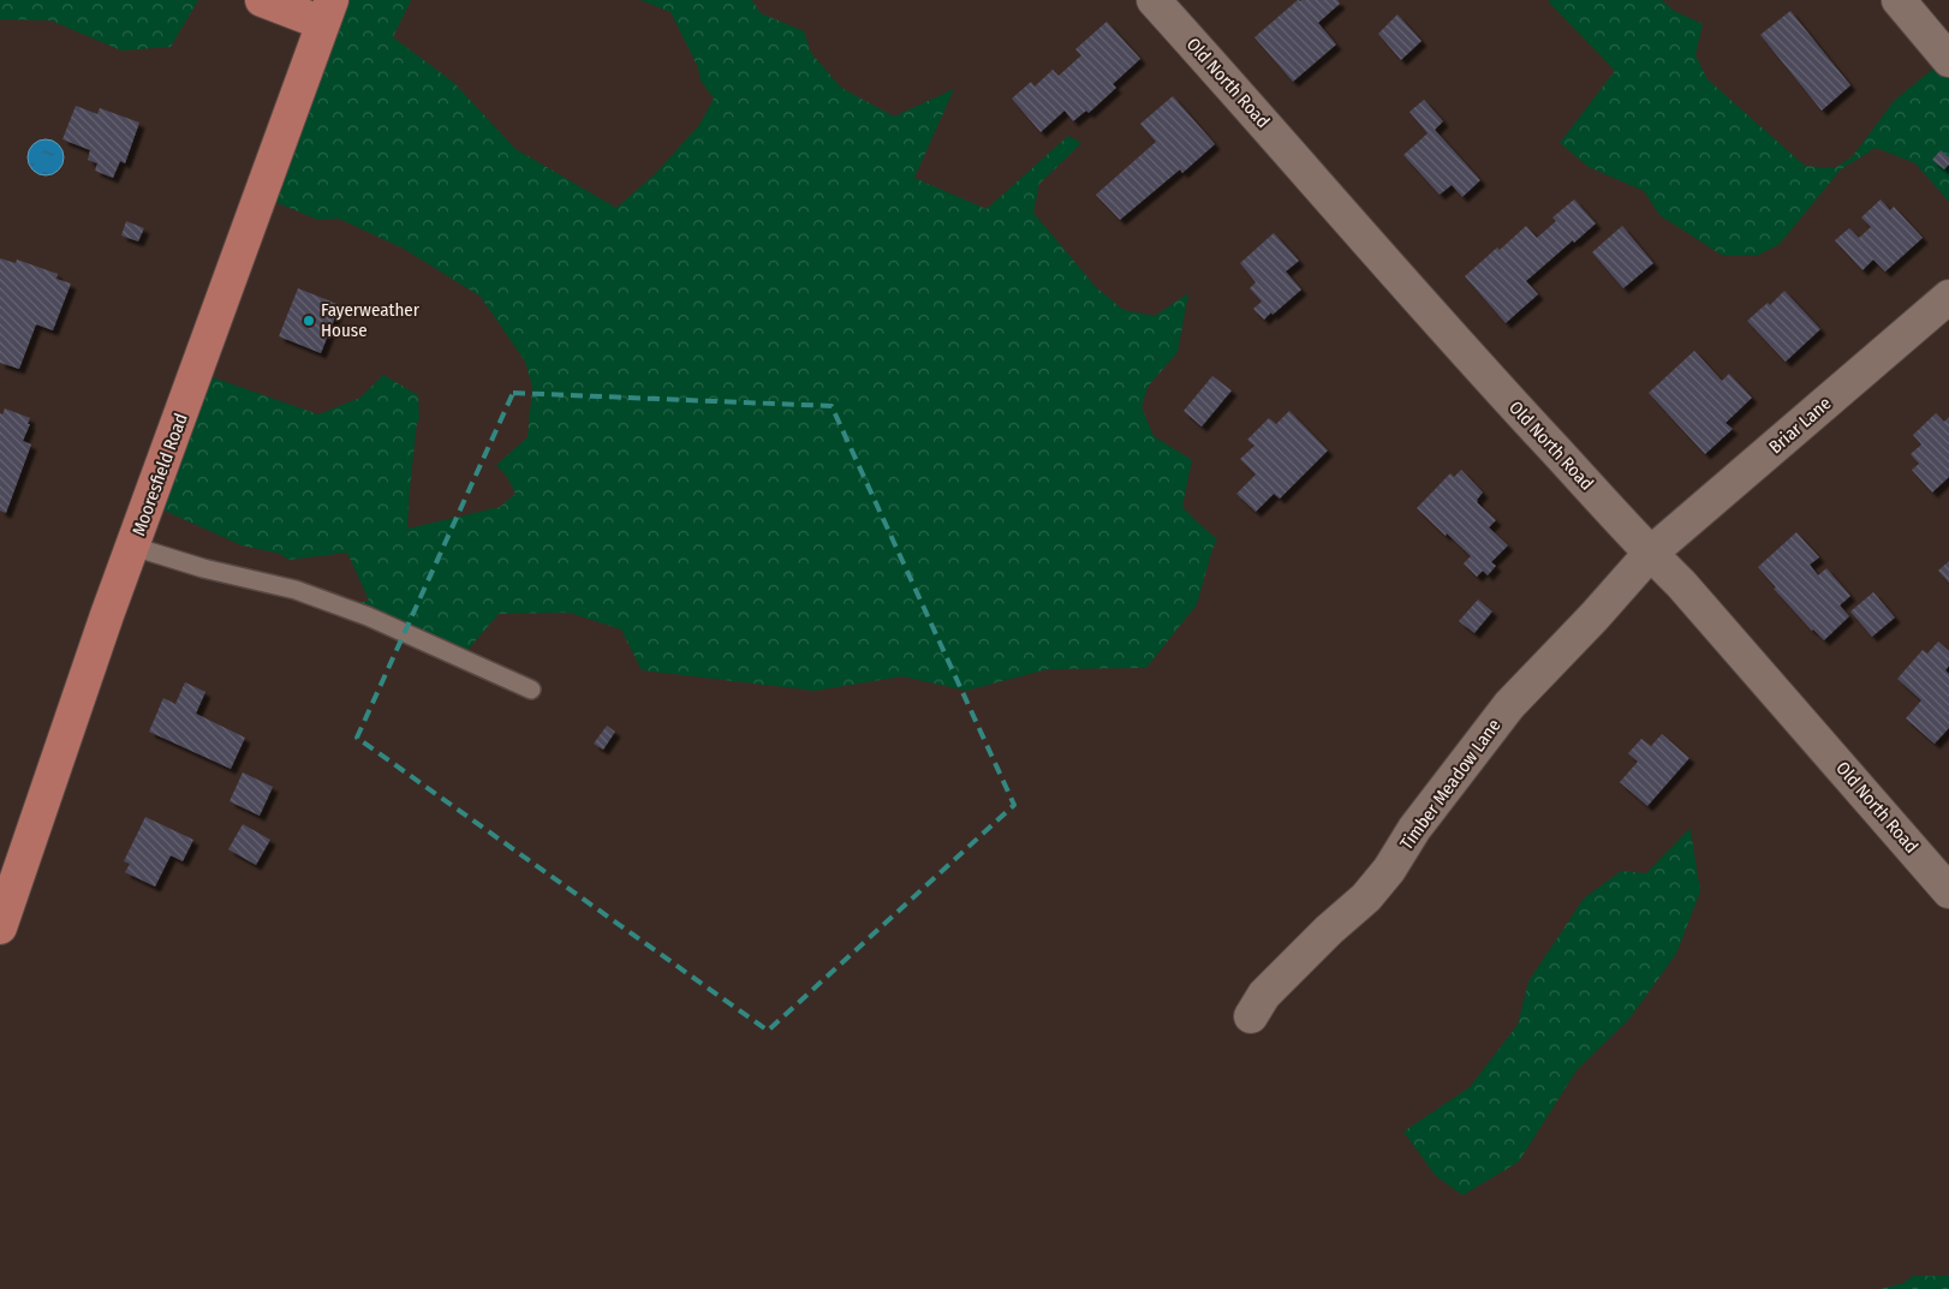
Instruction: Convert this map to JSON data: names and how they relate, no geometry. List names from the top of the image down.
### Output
{
  "streets": {
    "main road": ["Mooresfield Road"],
    "street": ["Old North Road", "Briar Lane", "Timber Meadow Lane"]
  },
  "crossings": [
    ["Old North Road", "Briar Lane"],
    ["Old North Road", "Timber Meadow Lane"],
    ["Briar Lane", "Timber Meadow Lane"]
  ],
  "places": ["Fayerweather House"]
}
